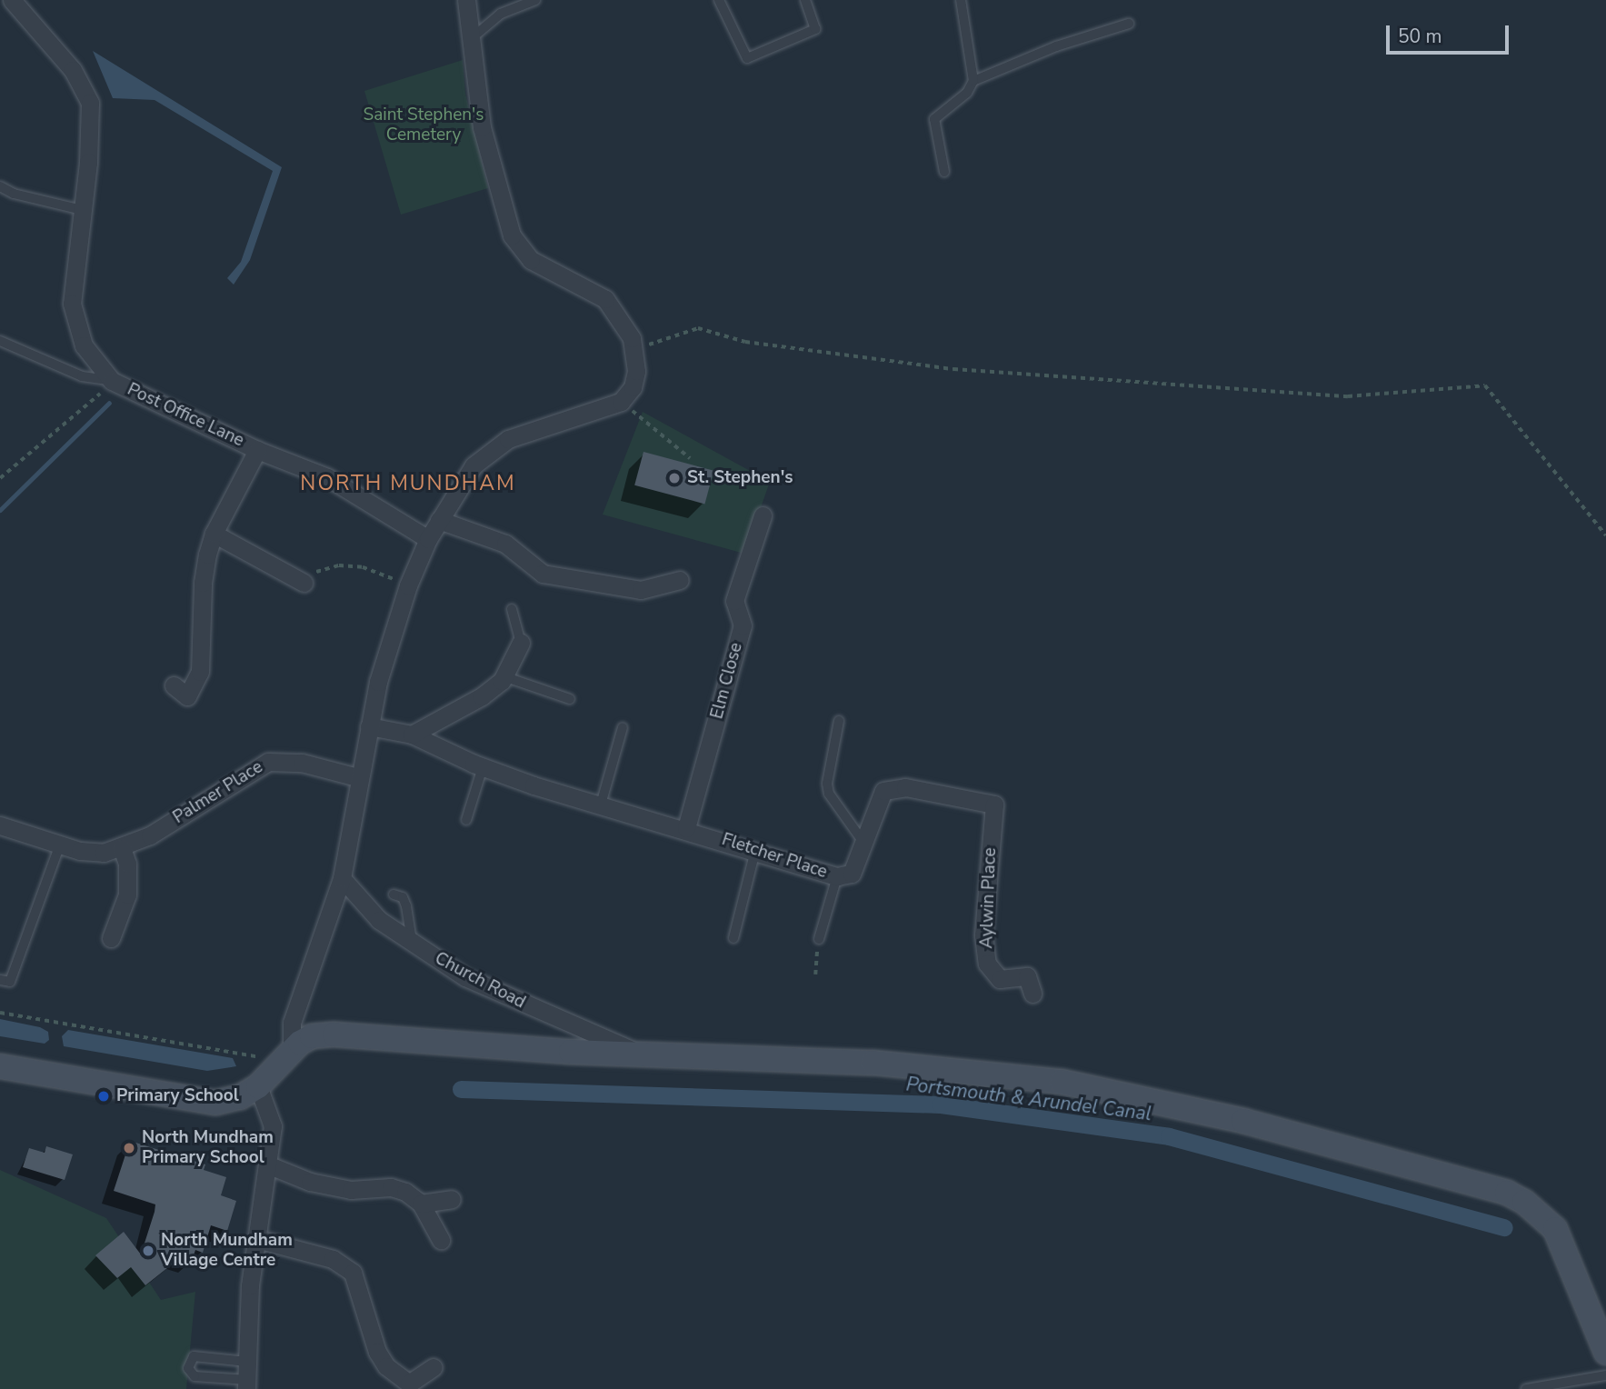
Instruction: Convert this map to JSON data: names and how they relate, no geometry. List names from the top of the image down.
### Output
{
  "streets": {
    "street": [
      "Post Office Lane",
      "Elm Close",
      "Palmer Place",
      "Fletcher Place",
      "Aylwin Place",
      "Church Road"
    ]
  },
  "crossings": [
    ["Elm Close", "Fletcher Place"],
    ["Fletcher Place", "Aylwin Place"]
  ],
  "districts": ["NORTH MUNDHAM"],
  "water": ["Portsmouth & Arundel Canal"],
  "parks": ["Saint Stephen's Cemetery"],
  "places": [
    "St. Stephen's",
    "Primary School",
    "North Mundham Primary School",
    "North Mundham Village Centre"
  ],
  "scale_bar": "50 m"
}
